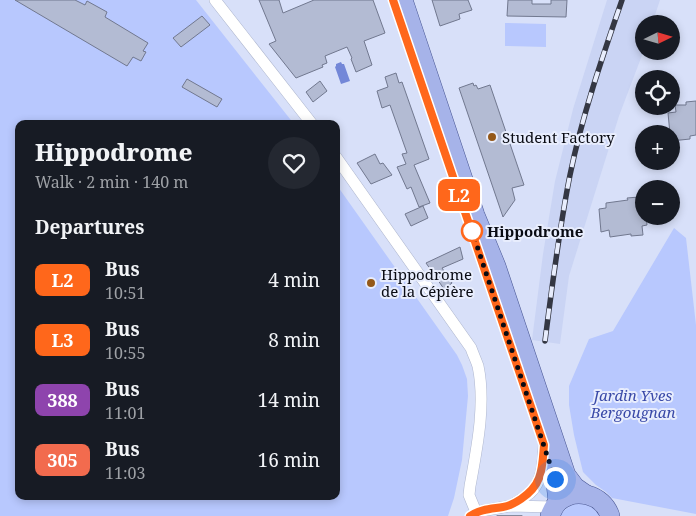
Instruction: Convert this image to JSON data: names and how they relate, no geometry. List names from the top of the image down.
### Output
{
  "parks": ["Jardin Yves Bergougnan"],
  "places": ["Student Factory", "Hippodrome", "Hippodrome de la Cépière"],
  "lines": ["bus line L2"],
  "north": "right",
  "page": {
    "on_map": "L2",
    "map_buttons": ["+", "−"],
    "heading": [
      ["Hippodrome", "Walk · 2 min · 140 m"],
      "Departures"
    ],
    "list": [
      {
        "mark": "L2",
        "name": "Bus",
        "note": "10:51",
        "value": "4 min"
      },
      {
        "mark": "L3",
        "name": "Bus",
        "note": "10:55",
        "value": "8 min"
      },
      {
        "mark": "388",
        "name": "Bus",
        "note": "11:01",
        "value": "14 min"
      },
      {
        "mark": "305",
        "name": "Bus",
        "note": "11:03",
        "value": "16 min"
      }
    ]
  }
}
